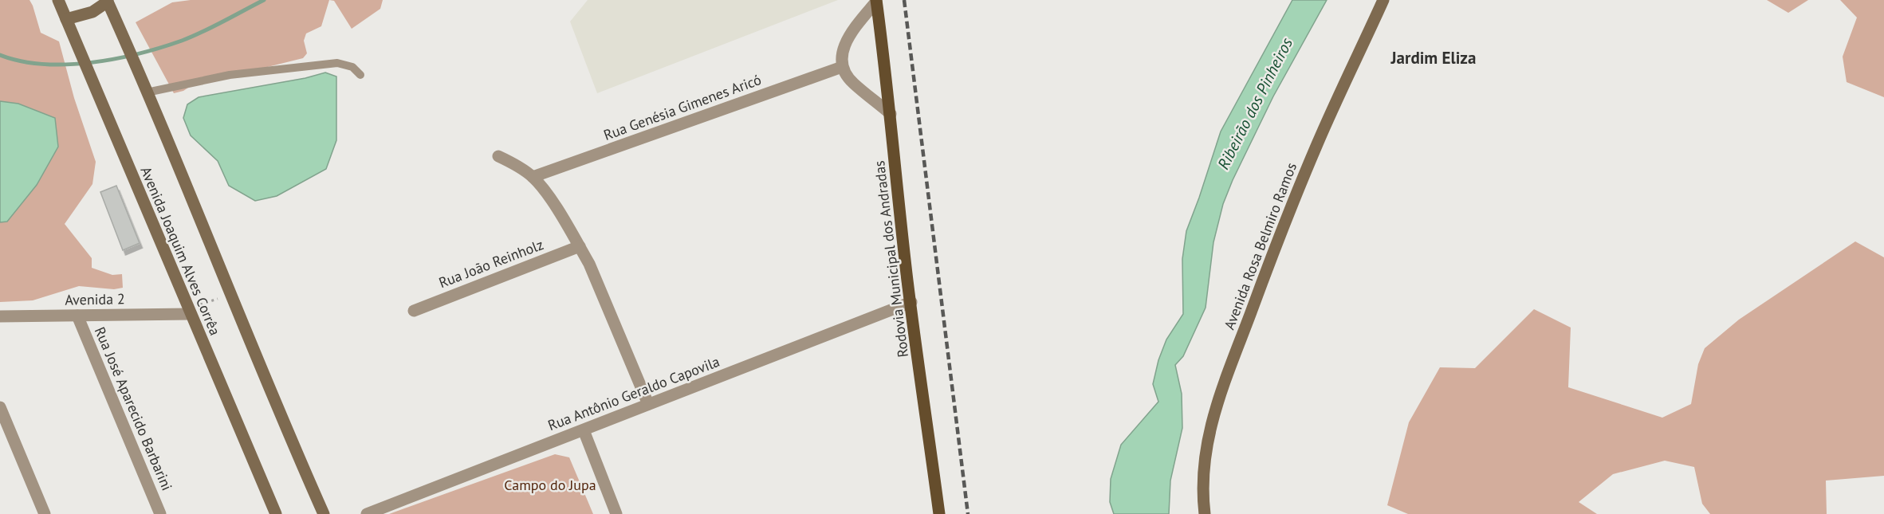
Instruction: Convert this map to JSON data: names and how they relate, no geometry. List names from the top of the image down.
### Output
{
  "streets": {
    "main road": ["Avenida Rosa Belmiro Ramos", "Avenida Joaquim Alves Corrêa", "Rodovia Municipal dos Andradas"],
    "street": [
      "Rua Genésia Gimenes Aricó",
      "Rua João Reinholz",
      "Avenida 2",
      "Rua Antônio Geraldo Capovila",
      "Rua José Aparecido Barbarini"
    ]
  },
  "crossings": [
    ["Avenida Joaquim Alves Corrêa", "Avenida 2"],
    ["Rodovia Municipal dos Andradas", "Rua Antônio Geraldo Capovila"],
    ["Avenida 2", "Rua José Aparecido Barbarini"]
  ],
  "districts": ["Jardim Eliza"],
  "water": ["Ribeirão dos Pinheiros"],
  "parks": ["Campo do Jupa"]
}
